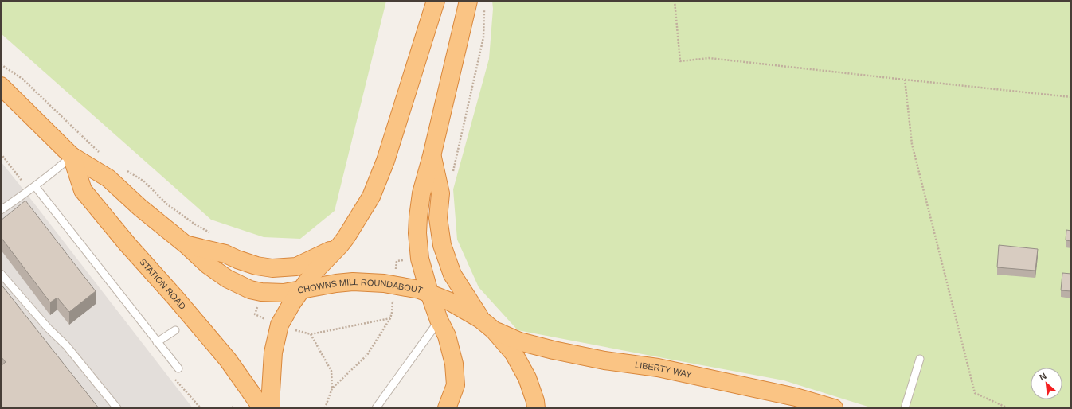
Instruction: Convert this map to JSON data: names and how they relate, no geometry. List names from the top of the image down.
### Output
{
  "streets": {
    "highway": ["STATION ROAD", "CHOWNS MILL ROUNDABOUT", "LIBERTY WAY"]
  },
  "crossings": [
    ["STATION ROAD", "CHOWNS MILL ROUNDABOUT"],
    ["CHOWNS MILL ROUNDABOUT", "LIBERTY WAY"]
  ],
  "north": "top left"
}
